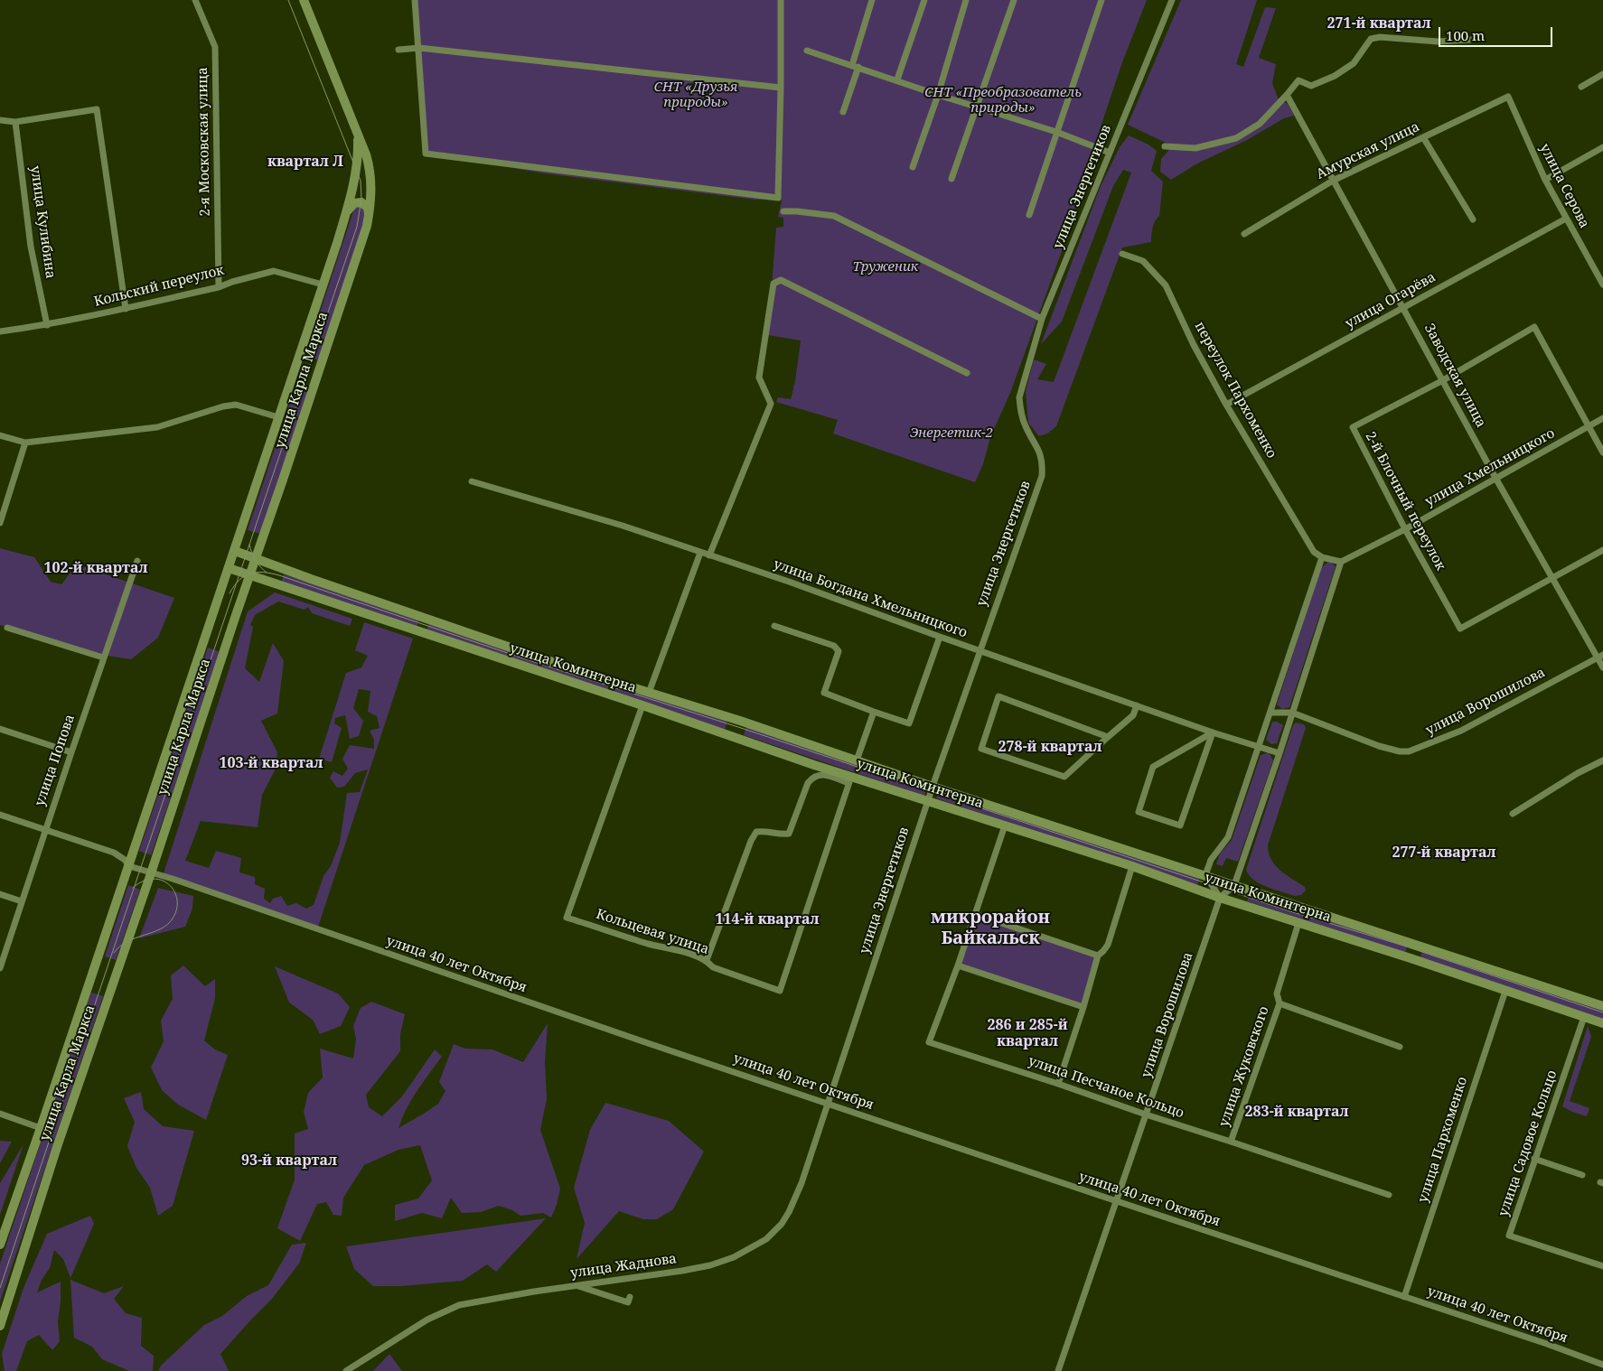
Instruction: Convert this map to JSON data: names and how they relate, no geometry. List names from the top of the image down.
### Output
{
  "streets": {
    "street": [
      "2-я Московская улица",
      "Амурская улица",
      "улица Серова",
      "улица Энергетиков",
      "улица Кулибина",
      "Кольский переулок",
      "улица Огарёва",
      "Заводская улица",
      "улица Карла Маркса",
      "переулок Пархоменко",
      "улица Хмельницкого",
      "2-й Блочный переулок",
      "улица Богдана Хмельницкого",
      "улица Коминтерна",
      "улица Ворошилова",
      "улица Попова",
      "Кольцевая улица",
      "улица 40 лет Октября",
      "улица Жуковского",
      "улица Песчаное Кольцо",
      "улица Пархоменко",
      "улица Садовое Кольцо",
      "улица Жаднова"
    ]
  },
  "crossings": [
    ["2-я Московская улица", "Кольский переулок"],
    ["Амурская улица", "улица Серова"],
    ["Амурская улица", "Заводская улица"],
    ["улица Серова", "улица Огарёва"],
    ["улица Энергетиков", "улица Богдана Хмельницкого"],
    ["улица Энергетиков", "улица Коминтерна"],
    ["улица Энергетиков", "улица 40 лет Октября"],
    ["улица Энергетиков", "улица Жаднова"],
    ["улица Кулибина", "Кольский переулок"],
    ["Кольский переулок", "улица Карла Маркса"],
    ["улица Огарёва", "Заводская улица"],
    ["улица Огарёва", "переулок Пархоменко"],
    ["Заводская улица", "улица Хмельницкого"],
    ["Заводская улица", "2-й Блочный переулок"],
    ["Заводская улица", "улица Ворошилова"],
    ["улица Карла Маркса", "улица Коминтерна"],
    ["улица Карла Маркса", "улица 40 лет Октября"],
    ["улица Хмельницкого", "2-й Блочный переулок"],
    ["улица Коминтерна", "улица Ворошилова"],
    ["улица Коминтерна", "Кольцевая улица"],
    ["улица Коминтерна", "улица Жуковского"],
    ["улица Коминтерна", "улица Песчаное Кольцо"],
    ["улица Коминтерна", "улица Пархоменко"],
    ["улица Коминтерна", "улица Садовое Кольцо"],
    ["улица Ворошилова", "улица 40 лет Октября"],
    ["улица Ворошилова", "улица Песчаное Кольцо"],
    ["улица Попова", "улица 40 лет Октября"],
    ["улица 40 лет Октября", "улица Пархоменко"],
    ["улица 40 лет Октября", "улица Жаднова"],
    ["улица Жуковского", "улица Песчаное Кольцо"]
  ],
  "districts": [
    "271-й квартал",
    "квартал Л",
    "102-й квартал",
    "278-й квартал",
    "103-й квартал",
    "277-й квартал",
    "микрорайон Байкальск",
    "114-й квартал",
    "286 и 285-й квартал",
    "283-й квартал",
    "93-й квартал"
  ],
  "parks": [
    "СНТ «Друзья природы»",
    "СНТ «Преобразователь природы»",
    "Труженик",
    "Энергетик-2"
  ],
  "scale_bar": "100 m"
}
